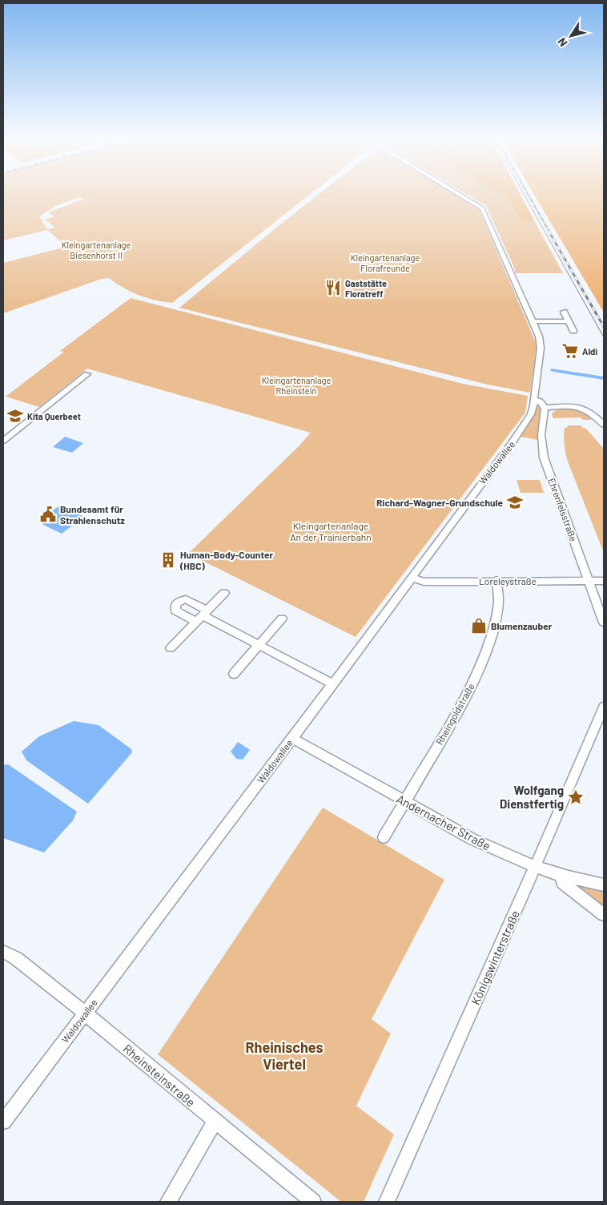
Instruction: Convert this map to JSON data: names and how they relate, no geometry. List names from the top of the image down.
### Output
{
  "streets": {
    "street": [
      "Waldowallee",
      "Ehrenfelsstraße",
      "Loreleystraße",
      "Rheingoldstraße",
      "Andernacher Straße",
      "Königswinterstraße",
      "Rheinsteinstraße"
    ]
  },
  "crossings": [
    ["Waldowallee", "Loreleystraße"],
    ["Waldowallee", "Andernacher Straße"],
    ["Waldowallee", "Rheinsteinstraße"],
    ["Ehrenfelsstraße", "Loreleystraße"],
    ["Loreleystraße", "Rheingoldstraße"],
    ["Rheingoldstraße", "Andernacher Straße"],
    ["Andernacher Straße", "Königswinterstraße"]
  ],
  "districts": ["Rheinisches Viertel"],
  "parks": [
    "Kleingartenanlage Biesenhorst II",
    "Kleingartenanlage Florafreunde",
    "Kleingartenanlage Rheinstein",
    "Kleingartenanlage An der Trainierbahn"
  ],
  "places": {
    "restaurant": ["Gaststätte Floratreff"],
    "supermarket": ["Aldi"],
    "school or university": ["Kita Querbeet", "Richard-Wagner-Grundschule"],
    "public building": ["Bundesamt für Strahlenschutz"],
    "building": ["Human-Body-Counter (HBC)"],
    "shop": ["Blumenzauber"],
    "place": ["Wolfgang Dienstfertig"]
  },
  "north": "bottom left"
}
